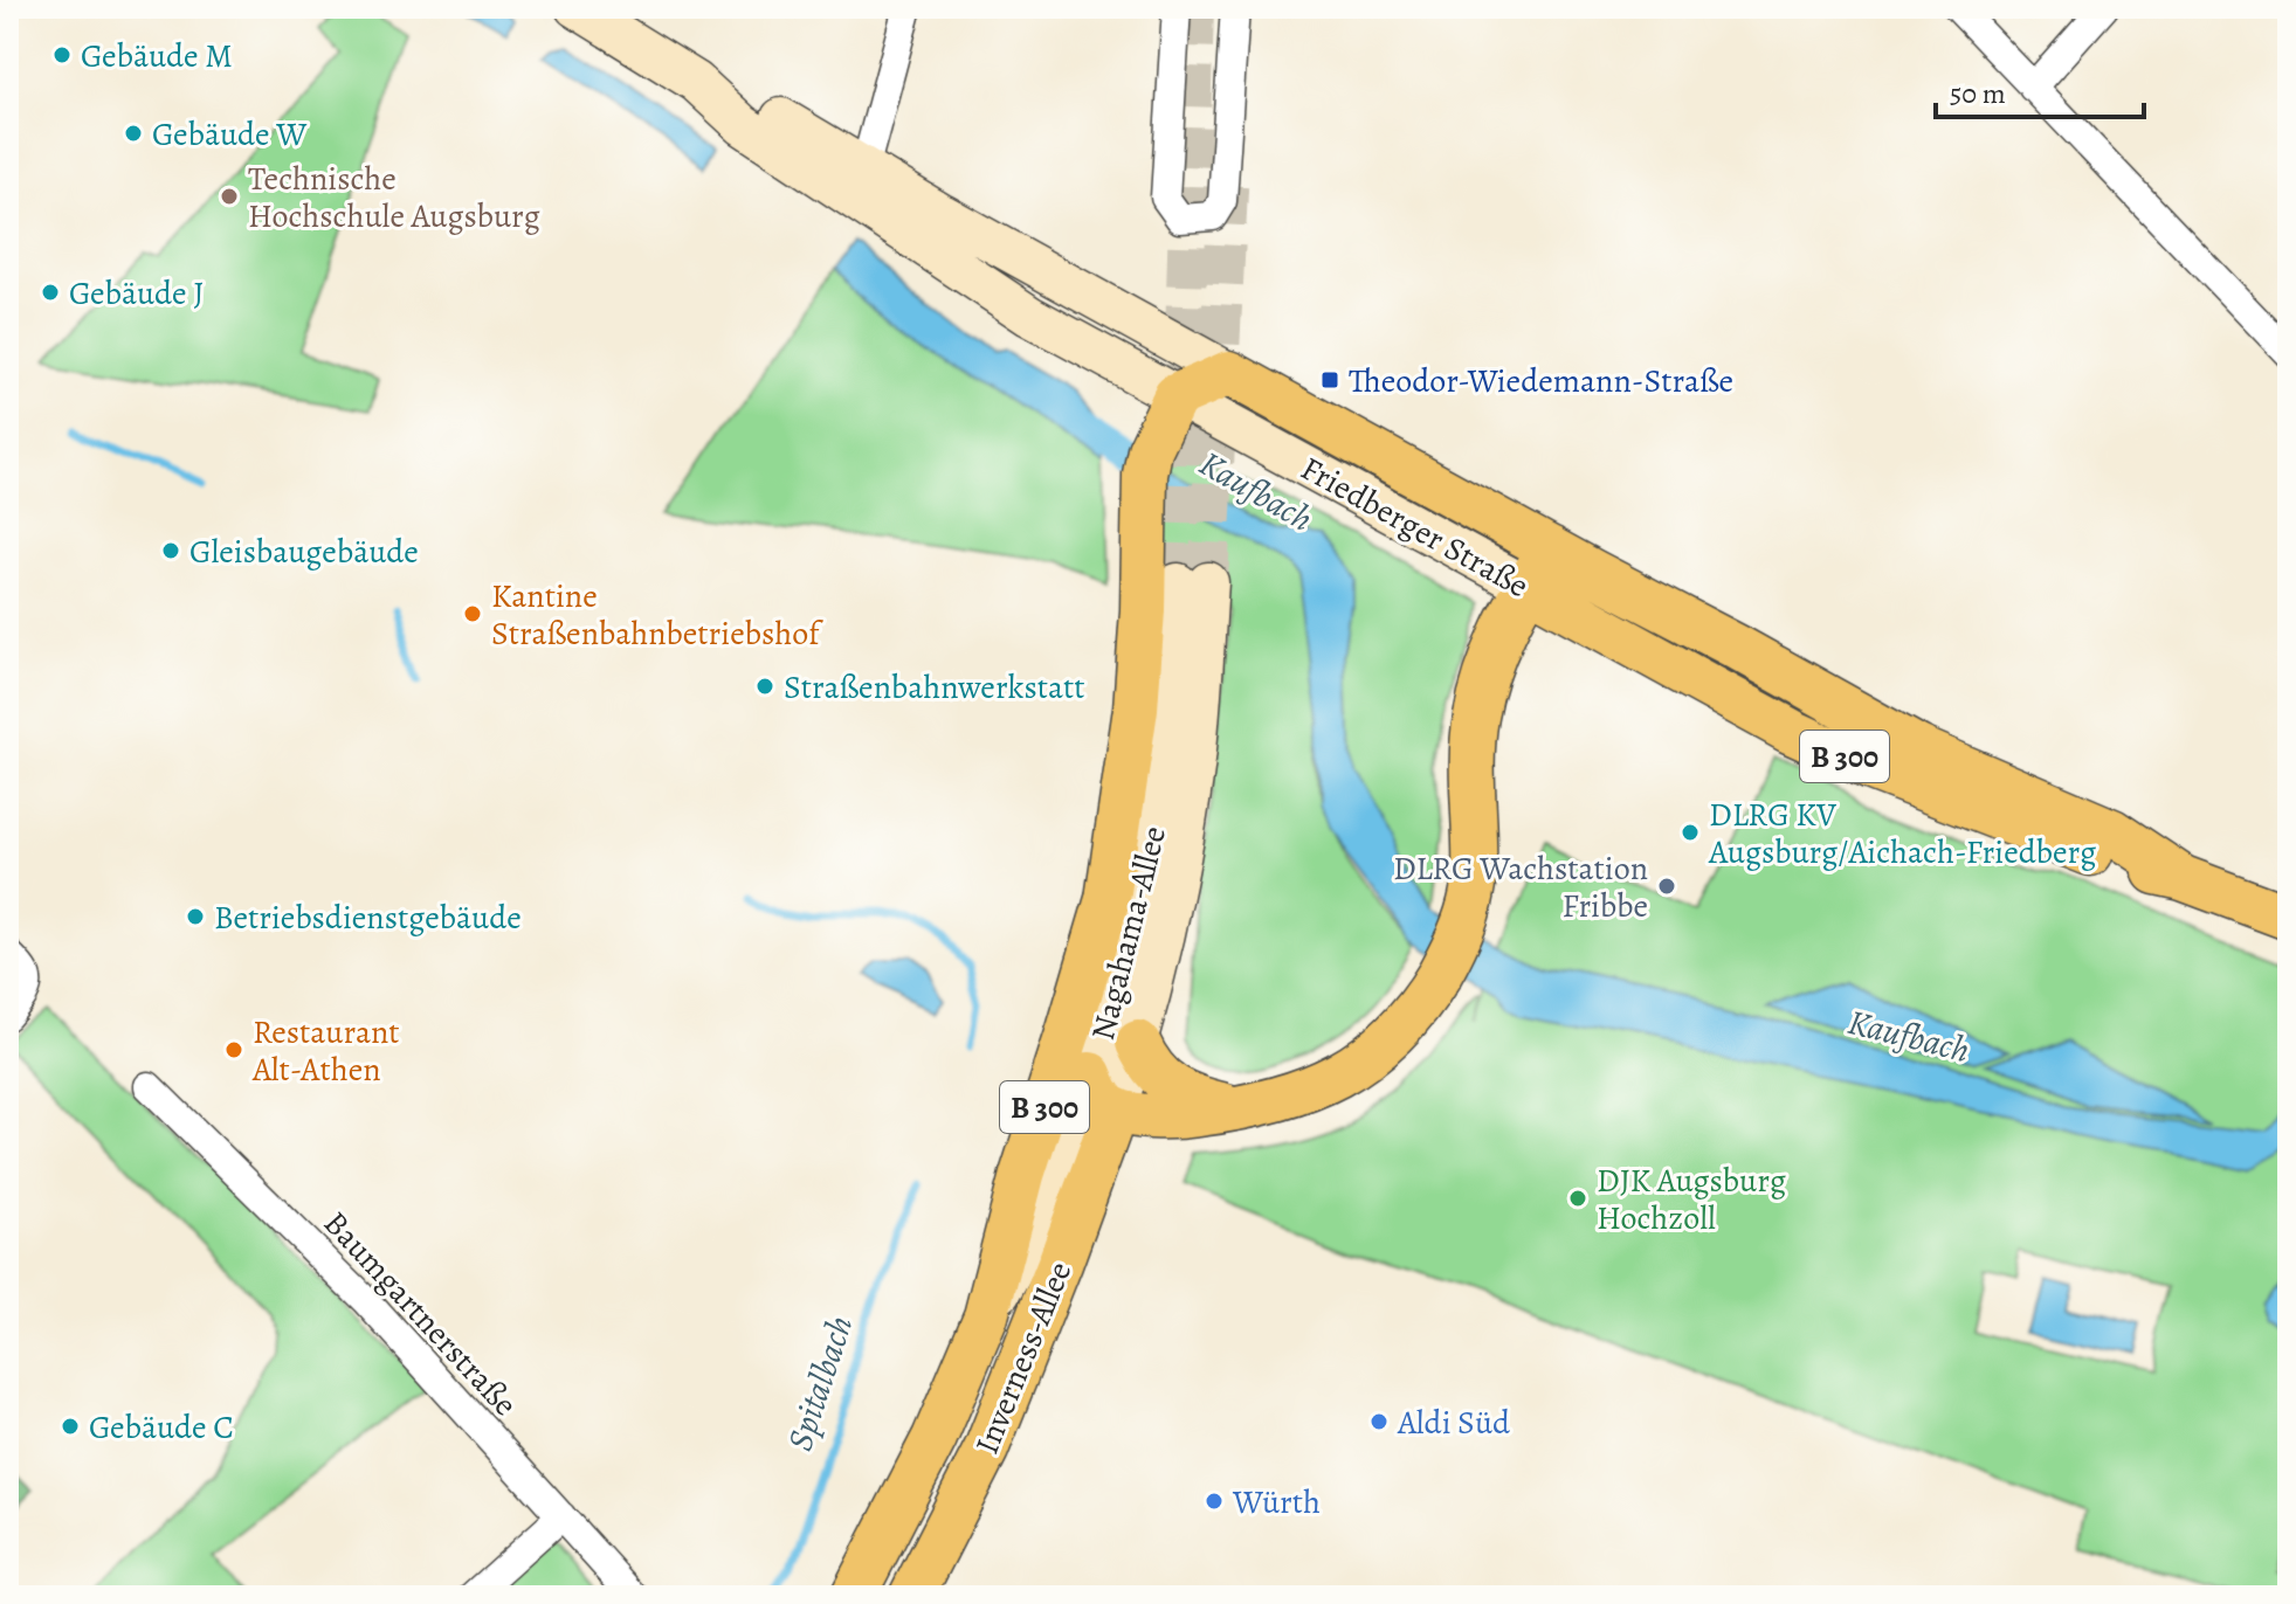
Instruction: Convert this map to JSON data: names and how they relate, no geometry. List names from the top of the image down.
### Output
{
  "streets": {
    "main road": [
      "Friedberger Straße",
      "B 300",
      "Nagahama-Allee",
      "Inverness-Allee"
    ],
    "street": ["Baumgartnerstraße"]
  },
  "crossings": [
    ["Friedberger Straße", "B 300"],
    ["B 300", "Nagahama-Allee"],
    ["B 300", "Inverness-Allee"],
    ["Nagahama-Allee", "Inverness-Allee"]
  ],
  "water": ["Kaufbach", "Spitalbach"],
  "places": {
    "other": [
      "Gebäude M",
      "Gebäude W",
      "Technische Hochschule Augsburg",
      "Gebäude J",
      "Gleisbaugebäude",
      "Kantine Straßenbahnbetriebshof",
      "Straßenbahnwerkstatt",
      "DLRG KV Augsburg/Aichach-Friedberg",
      "DLRG Wachstation Fribbe",
      "Betriebsdienstgebäude",
      "Restaurant Alt-Athen",
      "DJK Augsburg Hochzoll",
      "Aldi Süd",
      "Gebäude C",
      "Würth"
    ],
    "transit": ["Theodor-Wiedemann-Straße"]
  },
  "scale_bar": "50 m"
}
